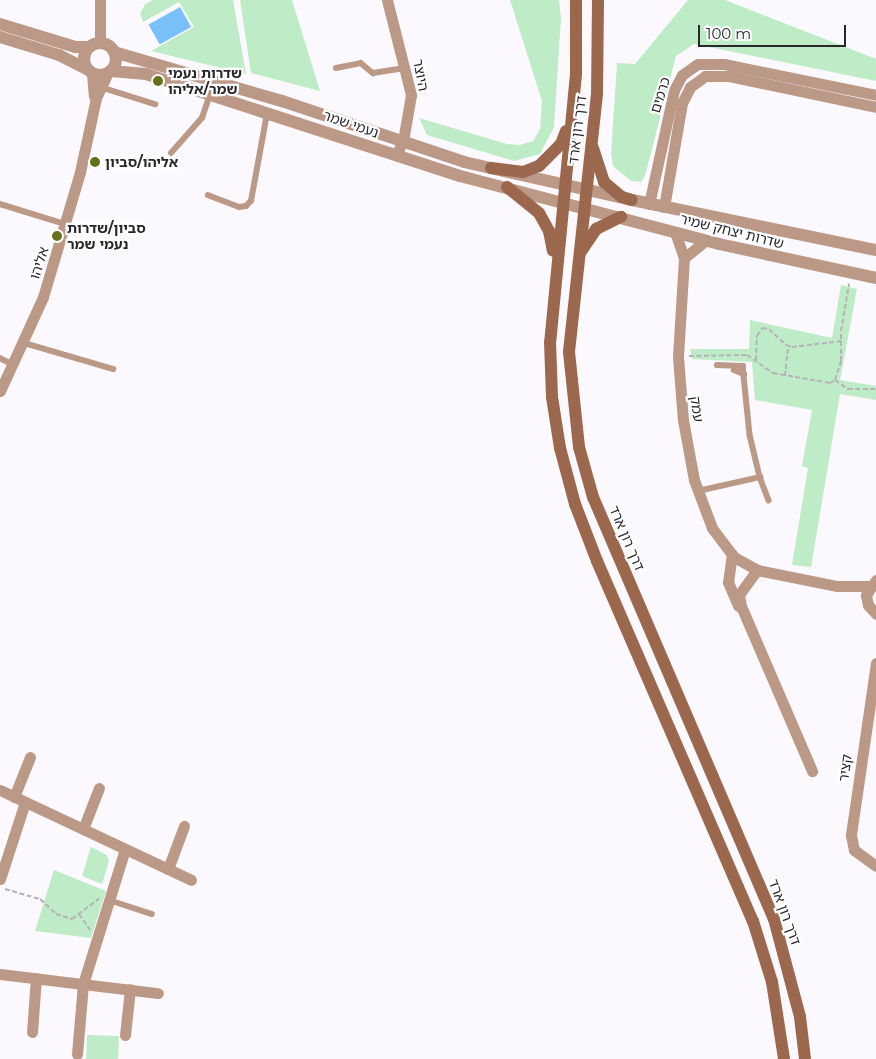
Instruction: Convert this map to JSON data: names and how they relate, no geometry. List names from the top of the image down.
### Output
{
  "streets": {
    "main road": ["דרך רון ארד"],
    "street": [
      "היוצר",
      "כרמים",
      "נעמי שמר",
      "שדרות יצחק שמיר",
      "אליהו",
      "עמק",
      "קציר"
    ]
  },
  "crossings": [
    ["היוצר", "נעמי שמר"],
    ["כרמים", "שדרות יצחק שמיר"],
    ["נעמי שמר", "דרך רון ארד"],
    ["נעמי שמר", "שדרות יצחק שמיר"],
    ["נעמי שמר", "אליהו"],
    ["דרך רון ארד", "שדרות יצחק שמיר"],
    ["שדרות יצחק שמיר", "עמק"]
  ],
  "places": ["שדרות נעמי שמר/אליהו", "אליהו/סביון", "סביון/שדרות נעמי שמר"],
  "scale_bar": "100 m"
}
